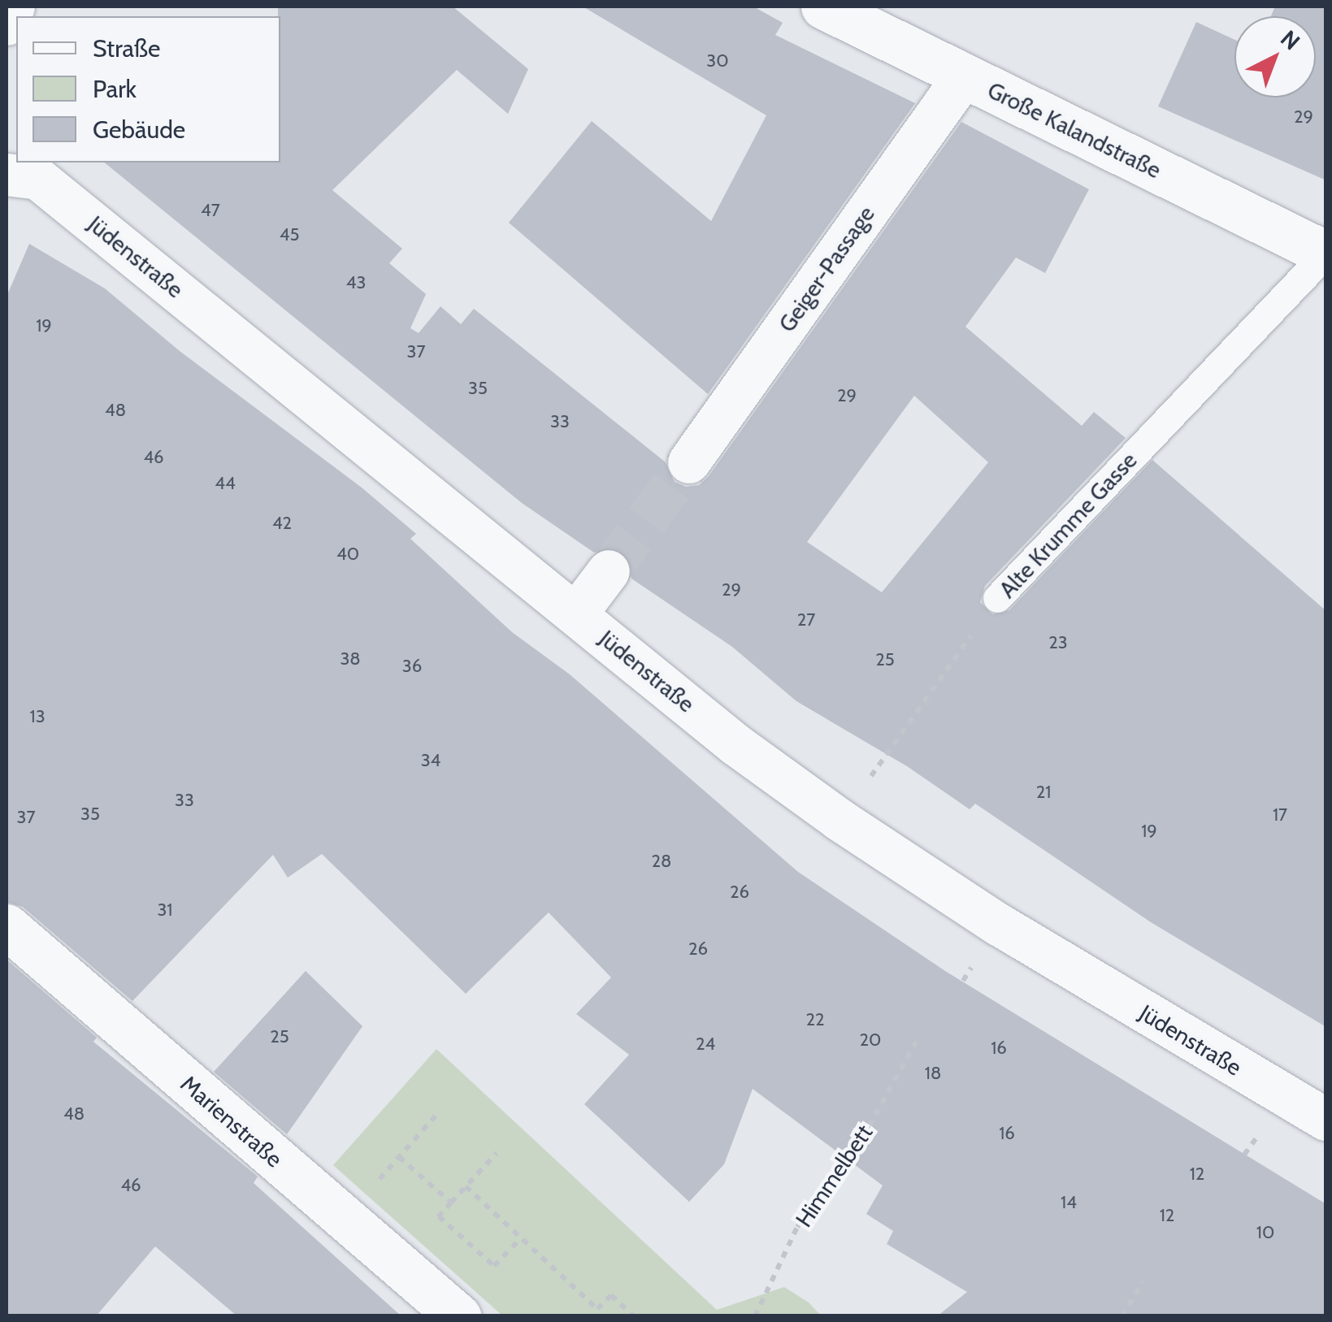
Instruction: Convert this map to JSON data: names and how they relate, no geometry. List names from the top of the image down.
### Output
{
  "streets": {
    "street": [
      "Große Kalandstraße",
      "Jüdenstraße",
      "Geiger-Passage",
      "Marienstraße"
    ],
    "lane": ["Alte Krumme Gasse"],
    "path": ["Himmelbett"]
  },
  "crossings": [
    ["Große Kalandstraße", "Geiger-Passage"],
    ["Große Kalandstraße", "Alte Krumme Gasse"],
    ["Jüdenstraße", "Alte Krumme Gasse"]
  ],
  "house_numbers": [
    "30",
    "29",
    "47",
    "45",
    "43",
    "19",
    "37",
    "35",
    "29",
    "48",
    "33",
    "46",
    "44",
    "42",
    "40",
    "29",
    "27",
    "23",
    "38",
    "25",
    "36",
    "13",
    "34",
    "21",
    "33",
    "35",
    "17",
    "37",
    "19",
    "28",
    "26",
    "31",
    "26",
    "22",
    "25",
    "20",
    "24",
    "16",
    "18",
    "48",
    "16",
    "12",
    "46",
    "14",
    "12",
    "10"
  ],
  "legend": ["Straße", "Park", "Gebäude"],
  "north": "top right"
}
